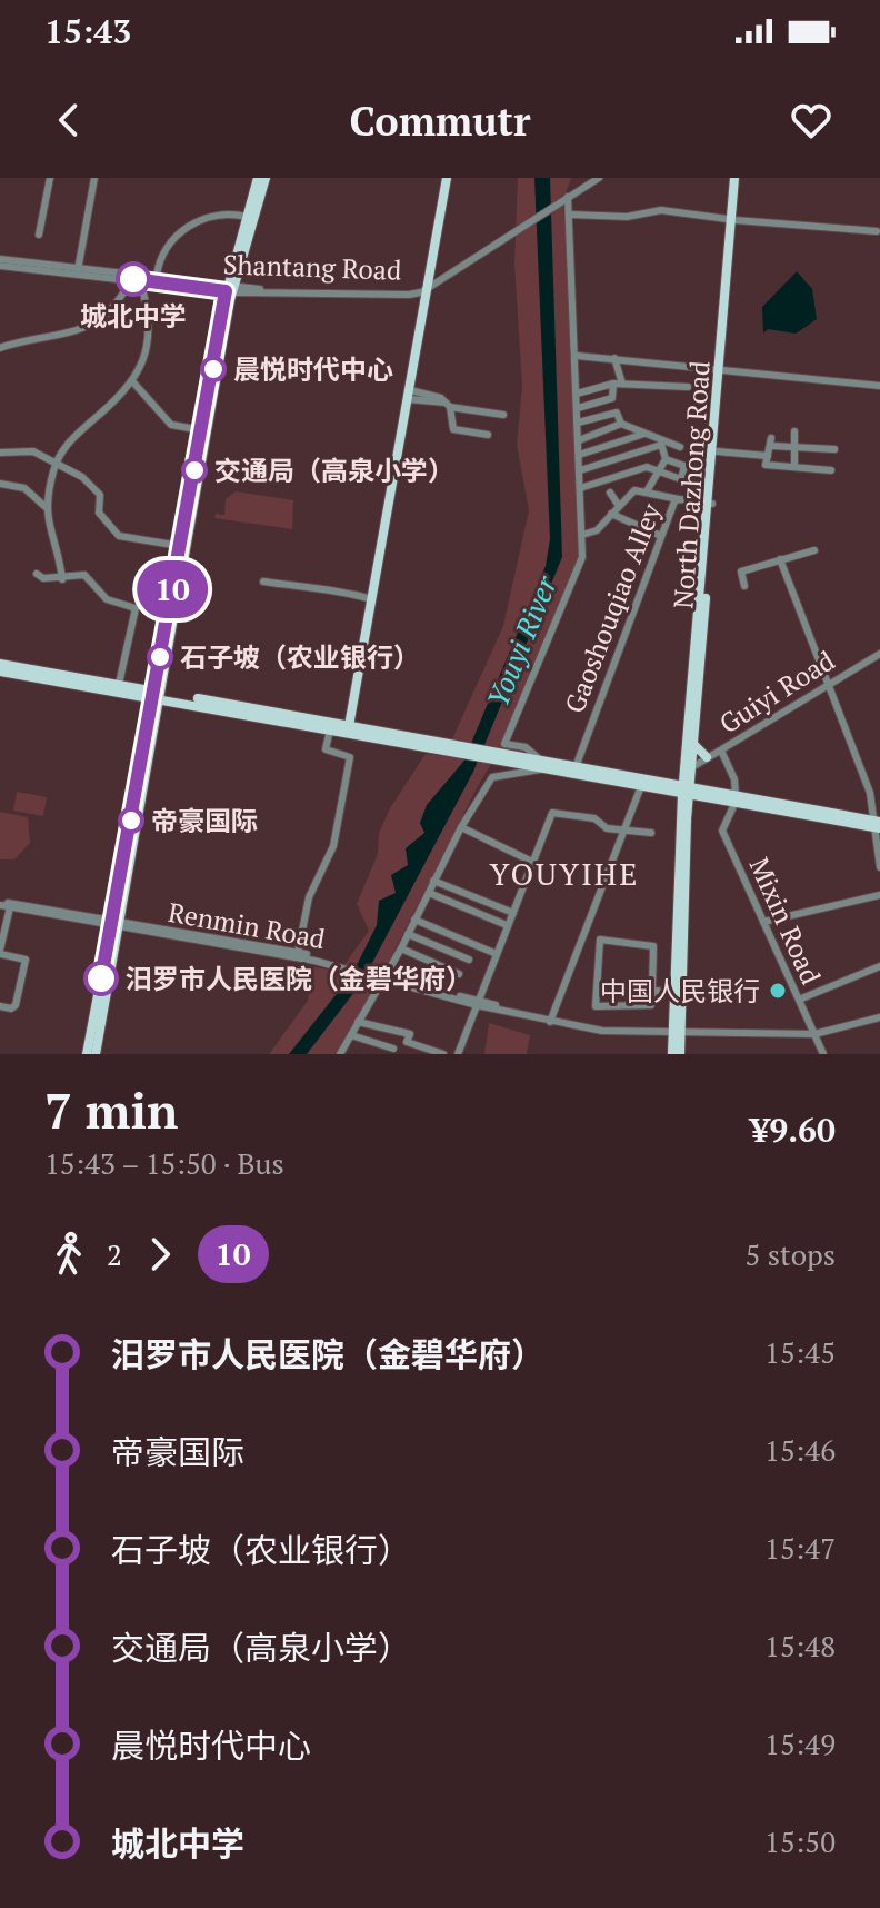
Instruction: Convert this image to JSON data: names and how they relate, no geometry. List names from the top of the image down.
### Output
{
  "streets": {
    "main road": ["North Dazhong Road"],
    "street": [
      "Shantang Road",
      "Gaoshouqiao Alley",
      "Guiyi Road",
      "Mixin Road",
      "Renmin Road"
    ]
  },
  "crossings": [
    ["North Dazhong Road", "Gaoshouqiao Alley"],
    ["North Dazhong Road", "Guiyi Road"],
    ["Mixin Road", "Renmin Road"]
  ],
  "districts": ["YOUYIHE"],
  "water": ["Youyi River"],
  "places": [
    "城北中学",
    "晨悦时代中心",
    "交通局（高泉小学）",
    "石子坡（农业银行）",
    "帝豪国际",
    "汨罗市人民医院（金碧华府）",
    "中国人民银行"
  ],
  "lines": ["bus line 10"],
  "page": {
    "status": "15:43",
    "header": "Commutr",
    "on_map": "10",
    "heading": ["7 min", "15:43 – 15:50 · Bus", "¥9.60"],
    "legs": ["2", "10", "5 stops"],
    "list": [
      {
        "name": "汨罗市人民医院（金碧华府）",
        "value": "15:45"
      },
      {
        "name": "帝豪国际",
        "value": "15:46"
      },
      {
        "name": "石子坡（农业银行）",
        "value": "15:47"
      },
      {
        "name": "交通局（高泉小学）",
        "value": "15:48"
      },
      {
        "name": "晨悦时代中心",
        "value": "15:49"
      },
      {
        "name": "城北中学",
        "value": "15:50"
      }
    ]
  }
}
